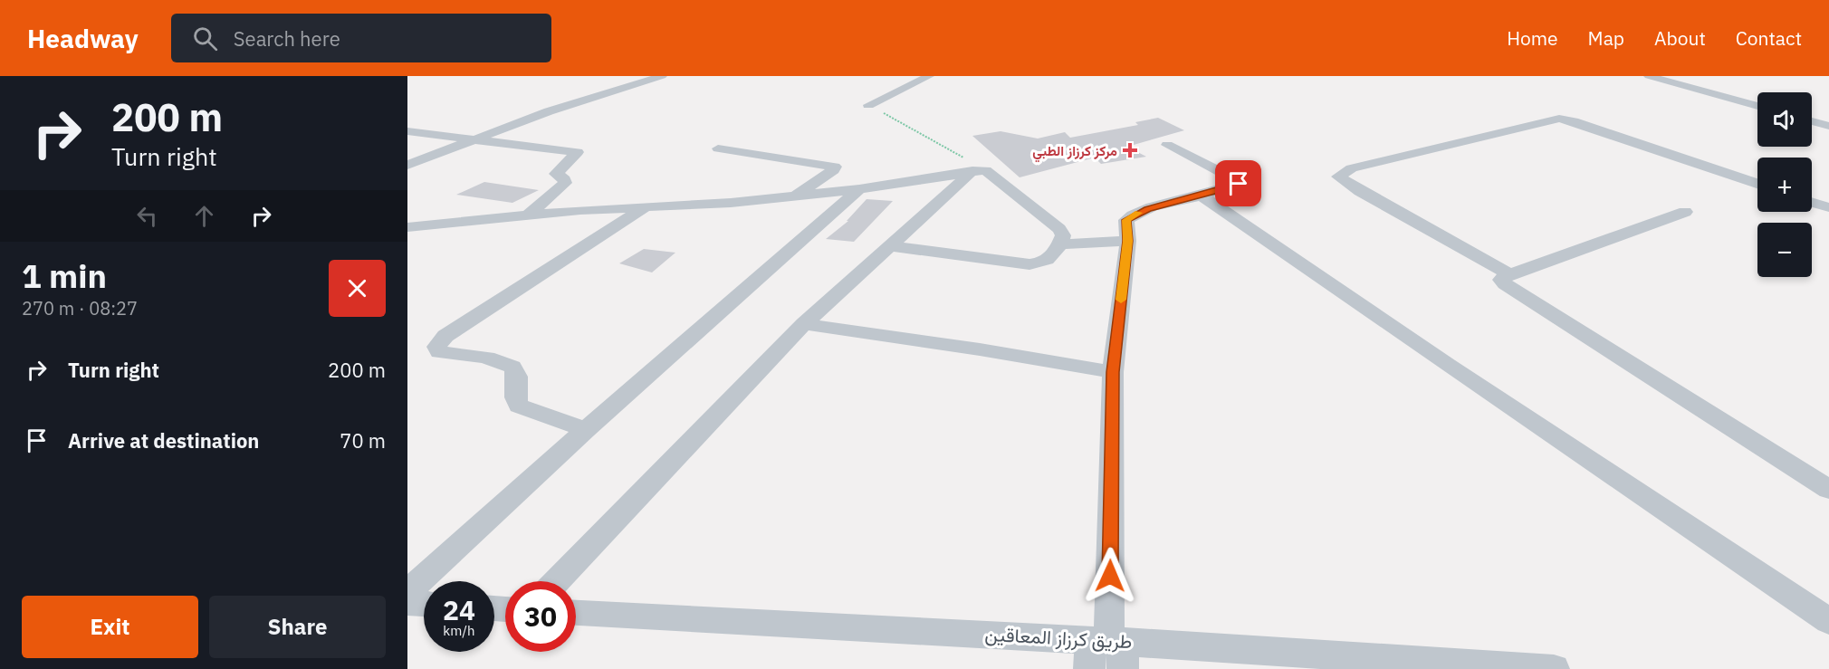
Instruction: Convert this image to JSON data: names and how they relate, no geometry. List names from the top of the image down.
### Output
{
  "streets": {
    "street": ["طريق كرزاز المعاقين"]
  },
  "places": {
    "health": ["مركز كرزاز الطبي"]
  },
  "page": {
    "header": "Headway",
    "search": "Search here",
    "nav": [
      "Home",
      "Map",
      "About",
      "Contact"
    ],
    "turn": ["200 m", "Turn right"],
    "map_buttons": ["+", "−"],
    "heading": ["1 min", "270 m · 08:27"],
    "list": [
      {
        "name": "Turn right",
        "value": "200 m"
      },
      {
        "name": "Arrive at destination",
        "value": "70 m"
      }
    ],
    "speed": "24 km/h",
    "limit": "30",
    "buttons": ["Exit", "Share"]
  }
}
